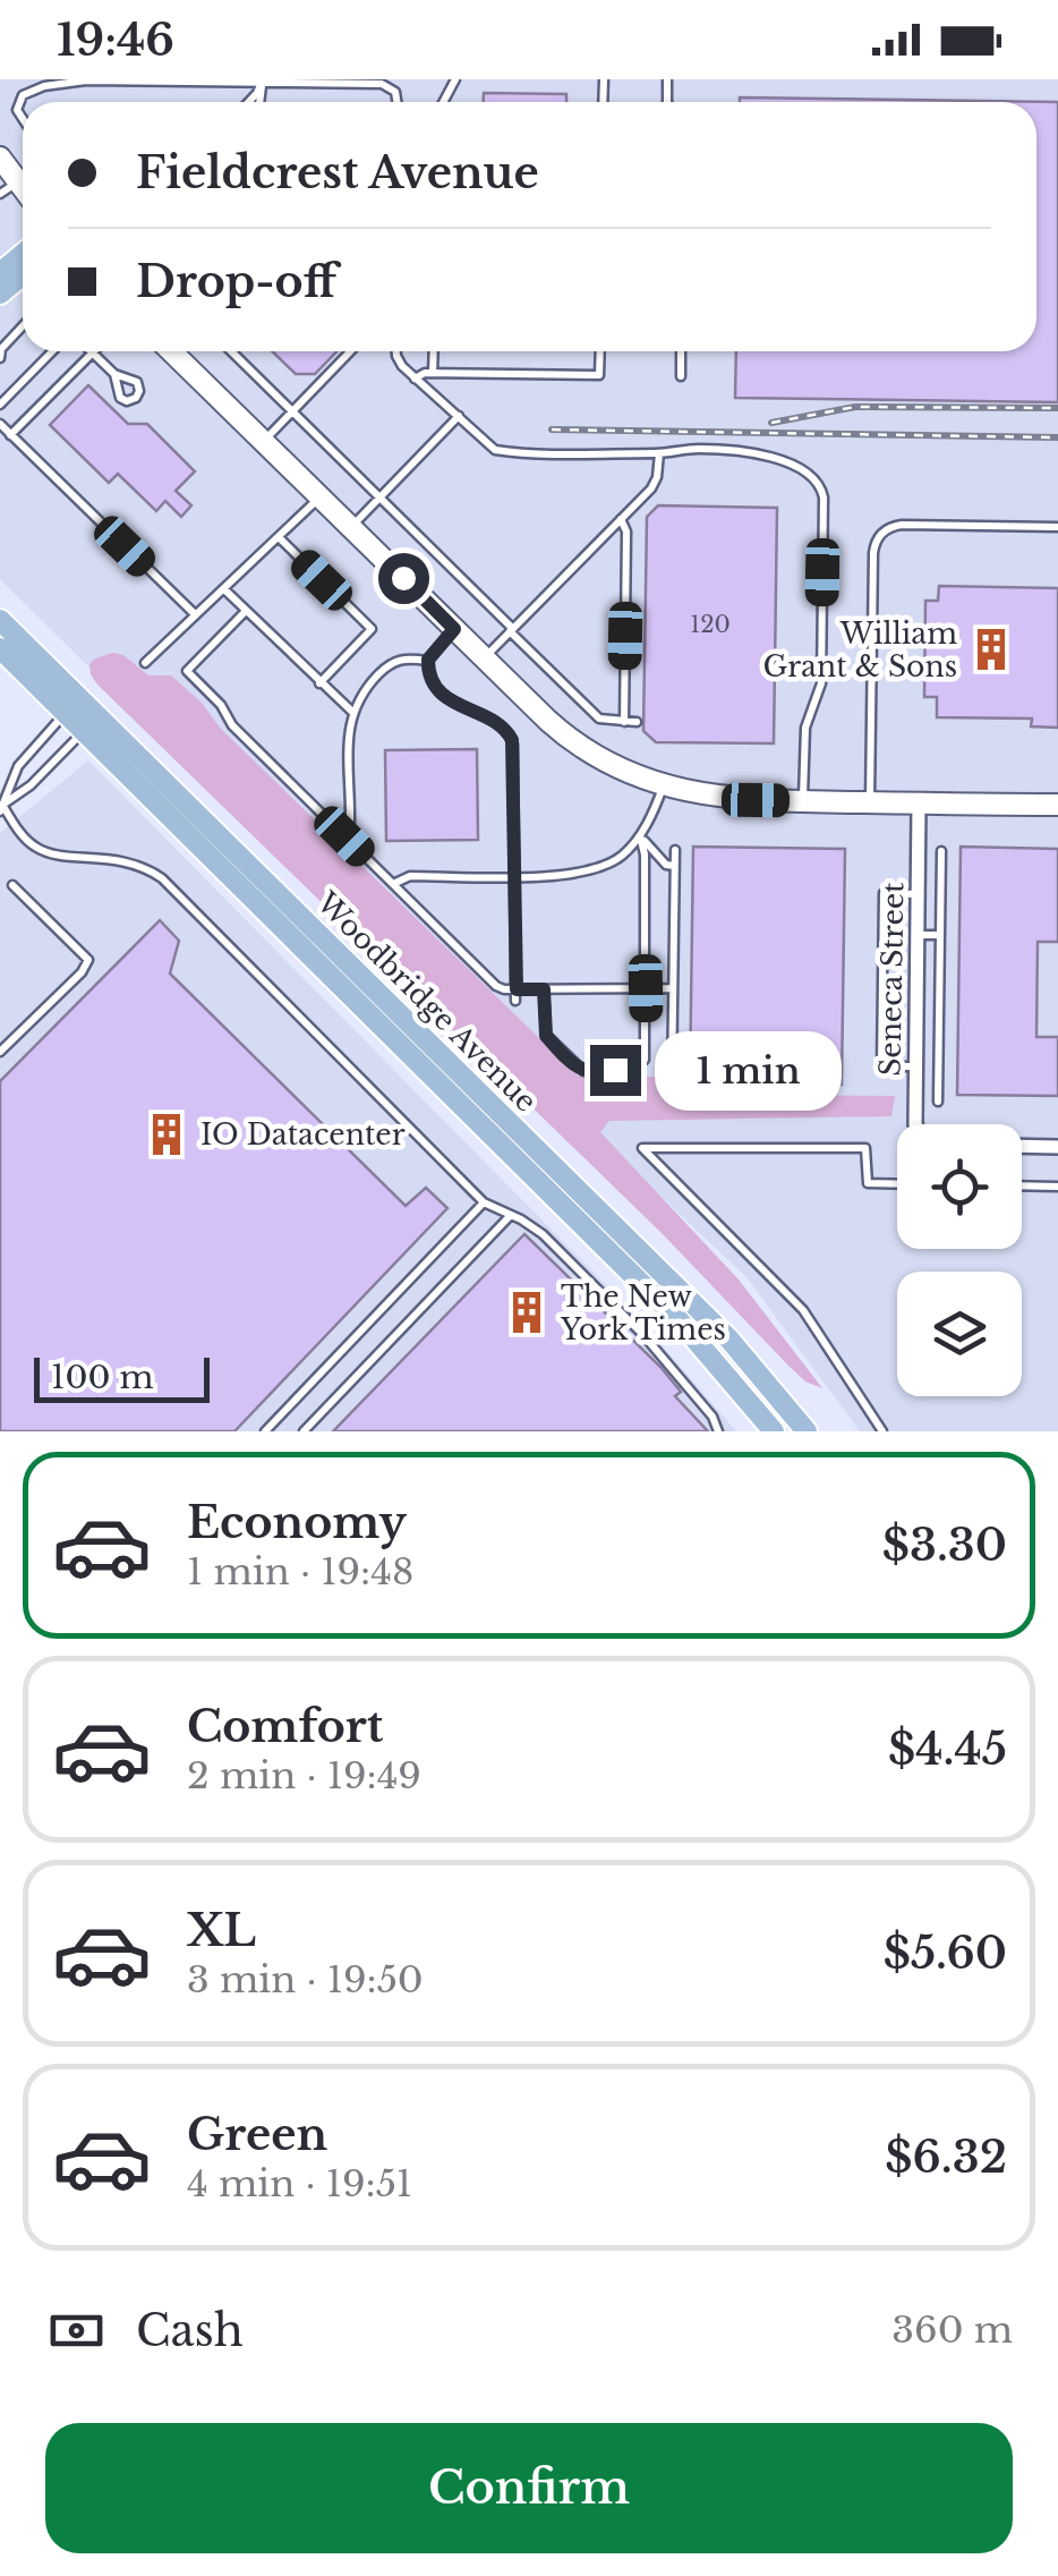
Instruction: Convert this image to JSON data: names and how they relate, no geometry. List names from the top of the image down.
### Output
{
  "streets": {
    "main road": ["Woodbridge Avenue"],
    "street": ["Seneca Street"]
  },
  "places": {
    "building": ["William Grant & Sons", "IO Datacenter", "The New York Times"]
  },
  "house_numbers": ["120"],
  "scale_bar": "100 m",
  "page": {
    "status": "19:46",
    "banner": ["Fieldcrest Avenue", "Drop-off"],
    "bubble": "1 min",
    "scale": "100 m",
    "list": [
      {
        "name": "Economy",
        "note": "1 min · 19:48",
        "value": "$3.30"
      },
      {
        "name": "Comfort",
        "note": "2 min · 19:49",
        "value": "$4.45"
      },
      {
        "name": "XL",
        "note": "3 min · 19:50",
        "value": "$5.60"
      },
      {
        "name": "Green",
        "note": "4 min · 19:51",
        "value": "$6.32"
      }
    ],
    "pay": ["Cash", "360 m"],
    "buttons": "Confirm"
  }
}
